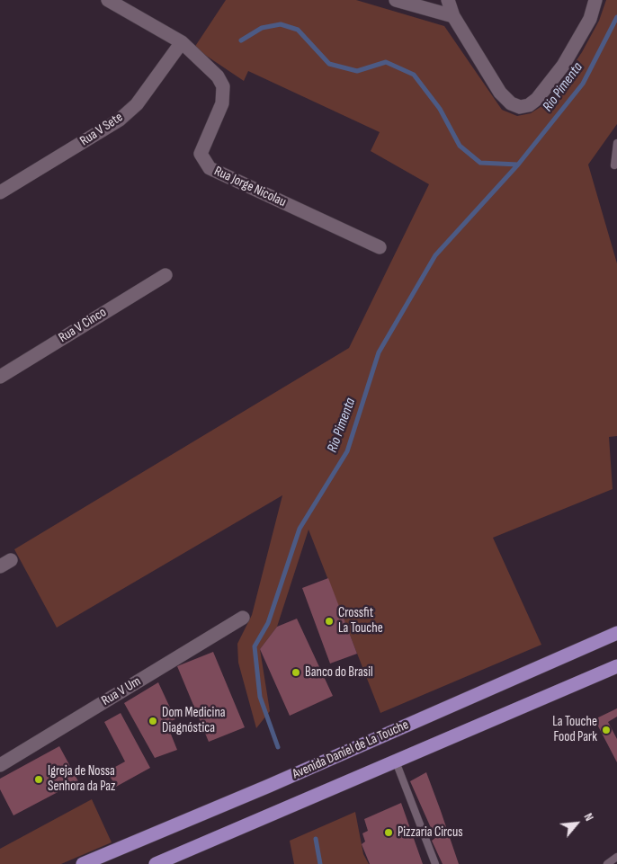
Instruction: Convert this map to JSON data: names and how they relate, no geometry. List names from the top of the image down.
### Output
{
  "streets": {
    "main road": ["Avenida Daniel de La Touche"],
    "street": [
      "Rua V Sete",
      "Rua Jorge Nicolau",
      "Rua V Cinco",
      "Rua V Um"
    ]
  },
  "crossings": [
    ["Rua V Sete", "Rua Jorge Nicolau"]
  ],
  "water": ["Rio Pimenta"],
  "places": [
    "Crossfit La Touche",
    "Banco do Brasil",
    "Dom Medicina Diagnóstica",
    "La Touche Food Park",
    "Igreja de Nossa Senhora da Paz",
    "Pizzaria Circus"
  ],
  "north": "top right"
}
